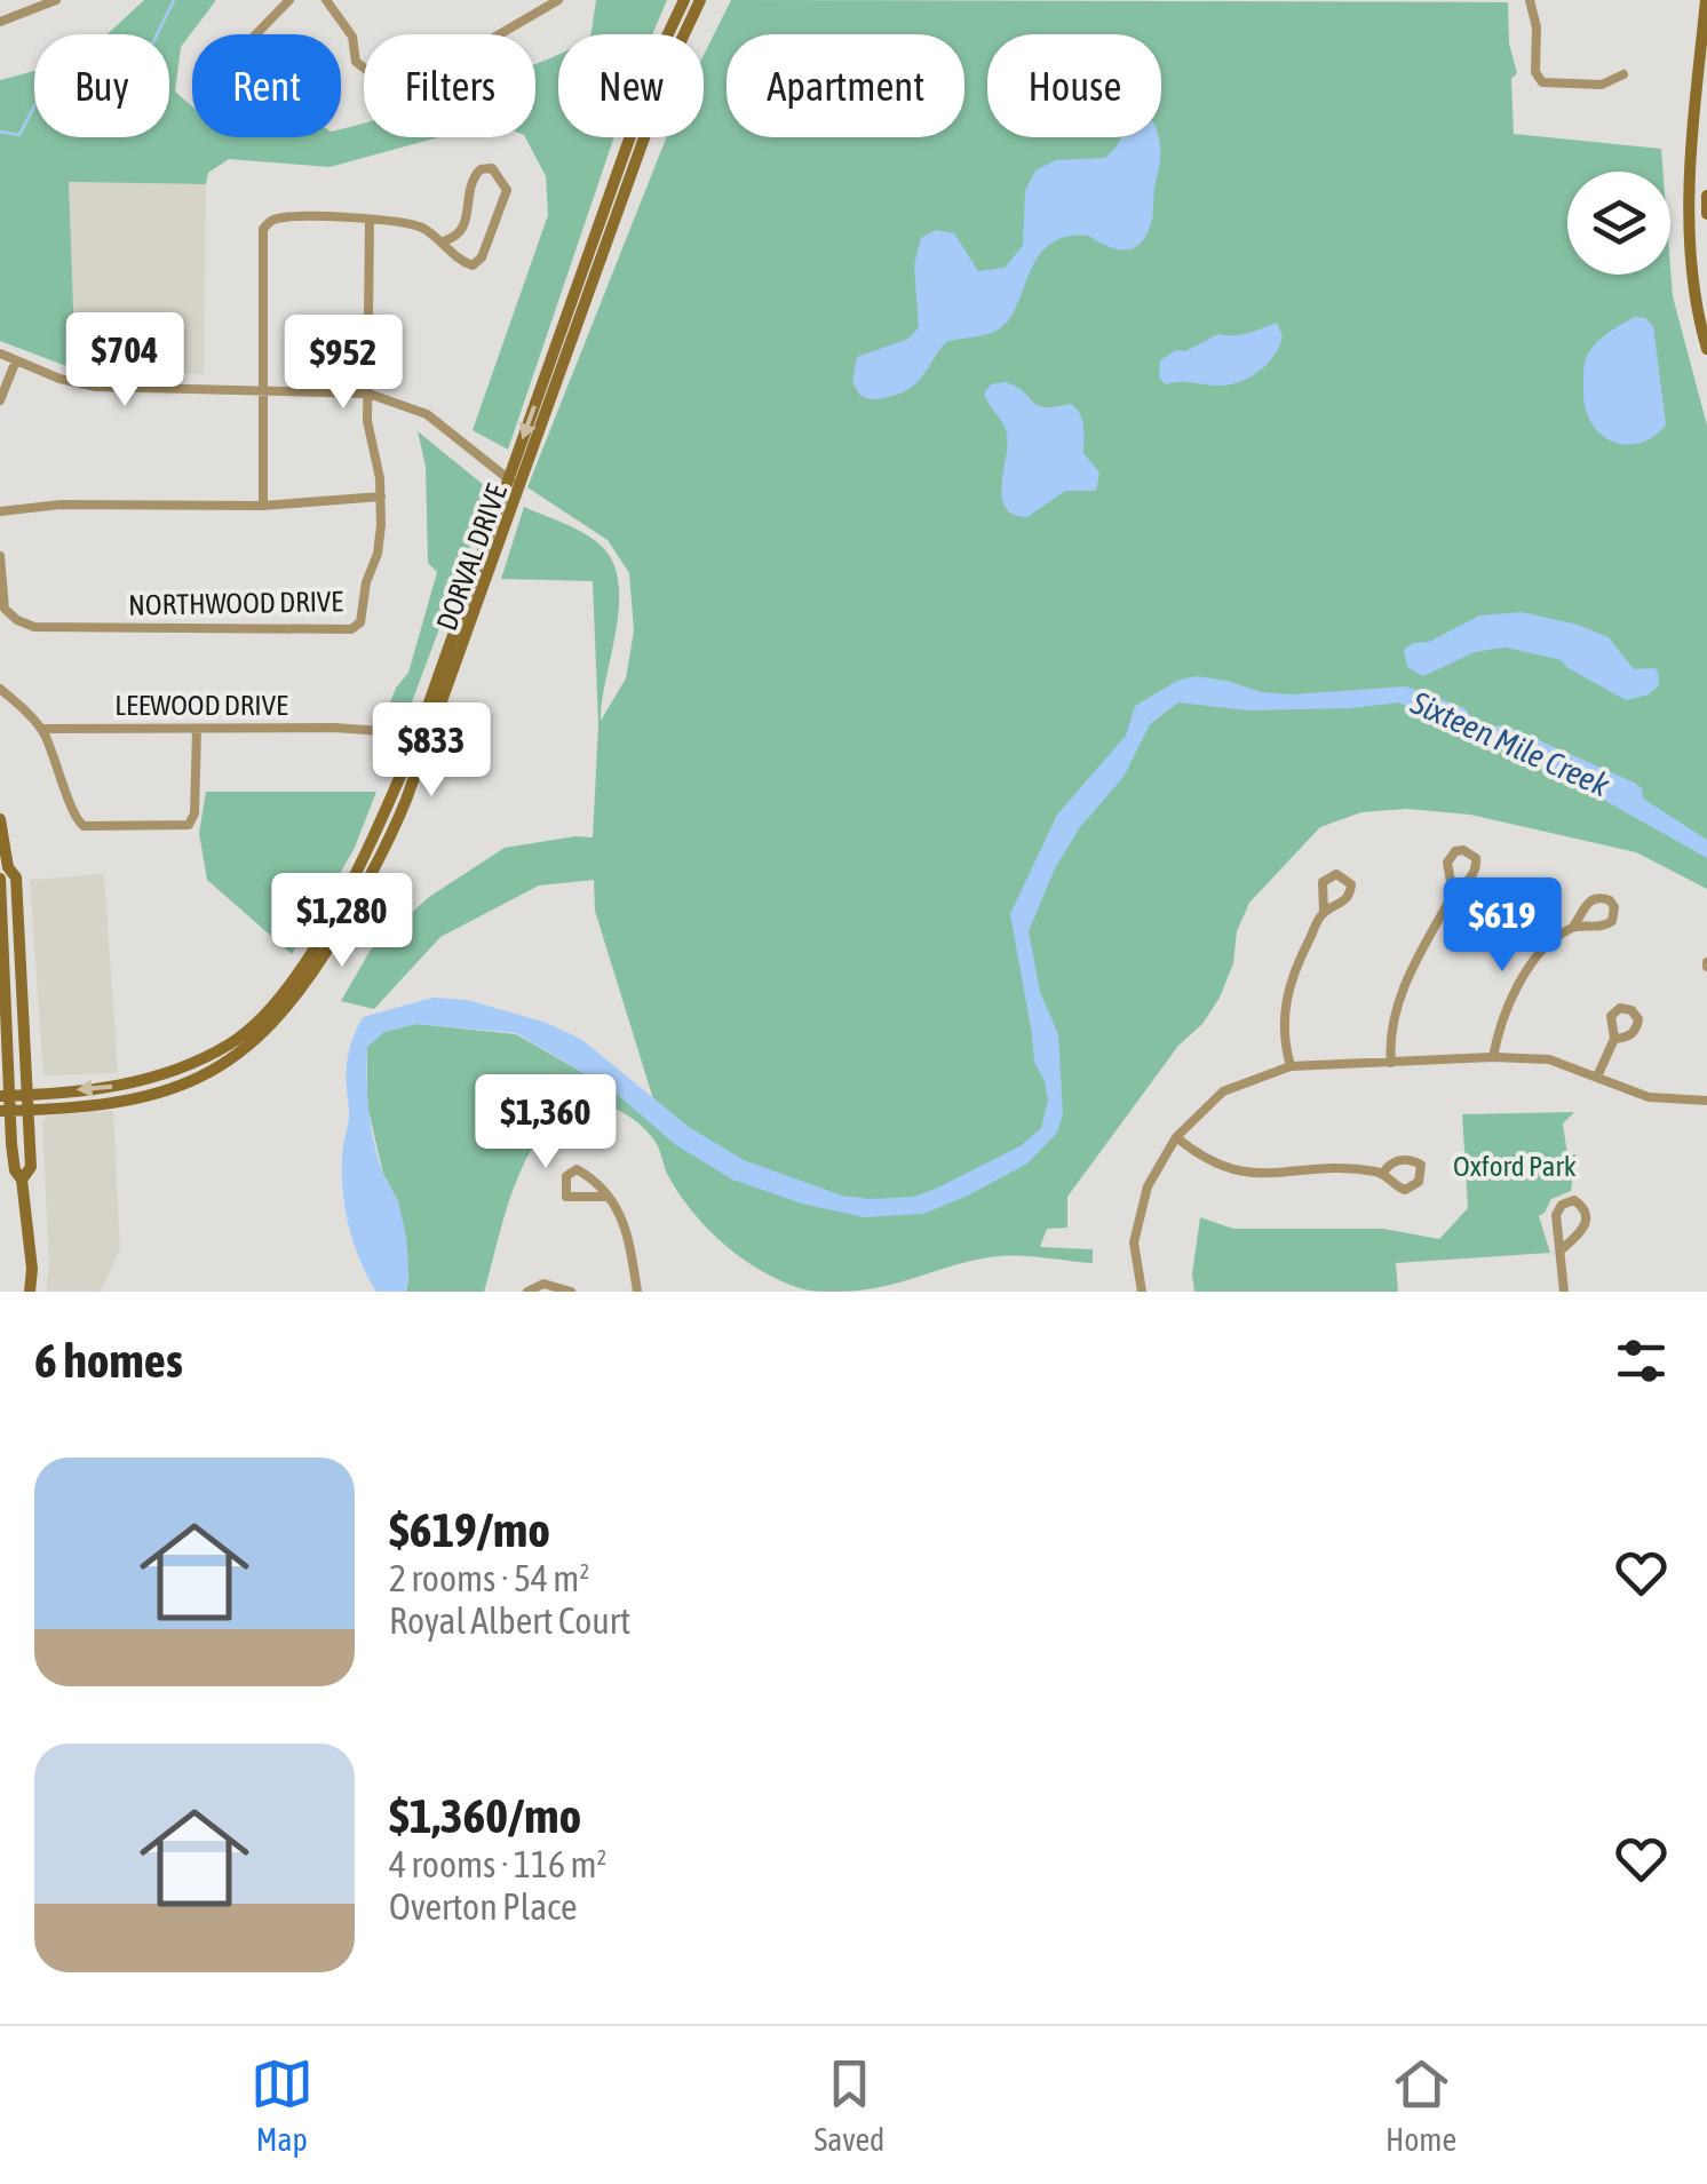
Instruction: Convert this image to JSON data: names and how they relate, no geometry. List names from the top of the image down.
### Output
{
  "streets": {
    "main road": ["DORVAL DRIVE"],
    "street": ["NORTHWOOD DRIVE", "LEEWOOD DRIVE"]
  },
  "crossings": [
    ["DORVAL DRIVE", "LEEWOOD DRIVE"]
  ],
  "water": ["Sixteen Mile Creek"],
  "parks": ["Oxford Park"],
  "page": {
    "chip": [
      "Buy",
      "Rent",
      "Filters",
      "New",
      "Apartment",
      "House"
    ],
    "price": [
      "$704",
      "$952",
      "$833",
      "$1,280",
      "$619",
      "$1,360"
    ],
    "heading": "6 homes",
    "list": [
      {
        "name": "$619/mo",
        "note": "2 rooms · 54 m² · Royal Albert Court"
      },
      {
        "name": "$1,360/mo",
        "note": "4 rooms · 116 m² · Overton Place"
      }
    ],
    "tabs": ["Map", "Saved", "Home"]
  }
}
